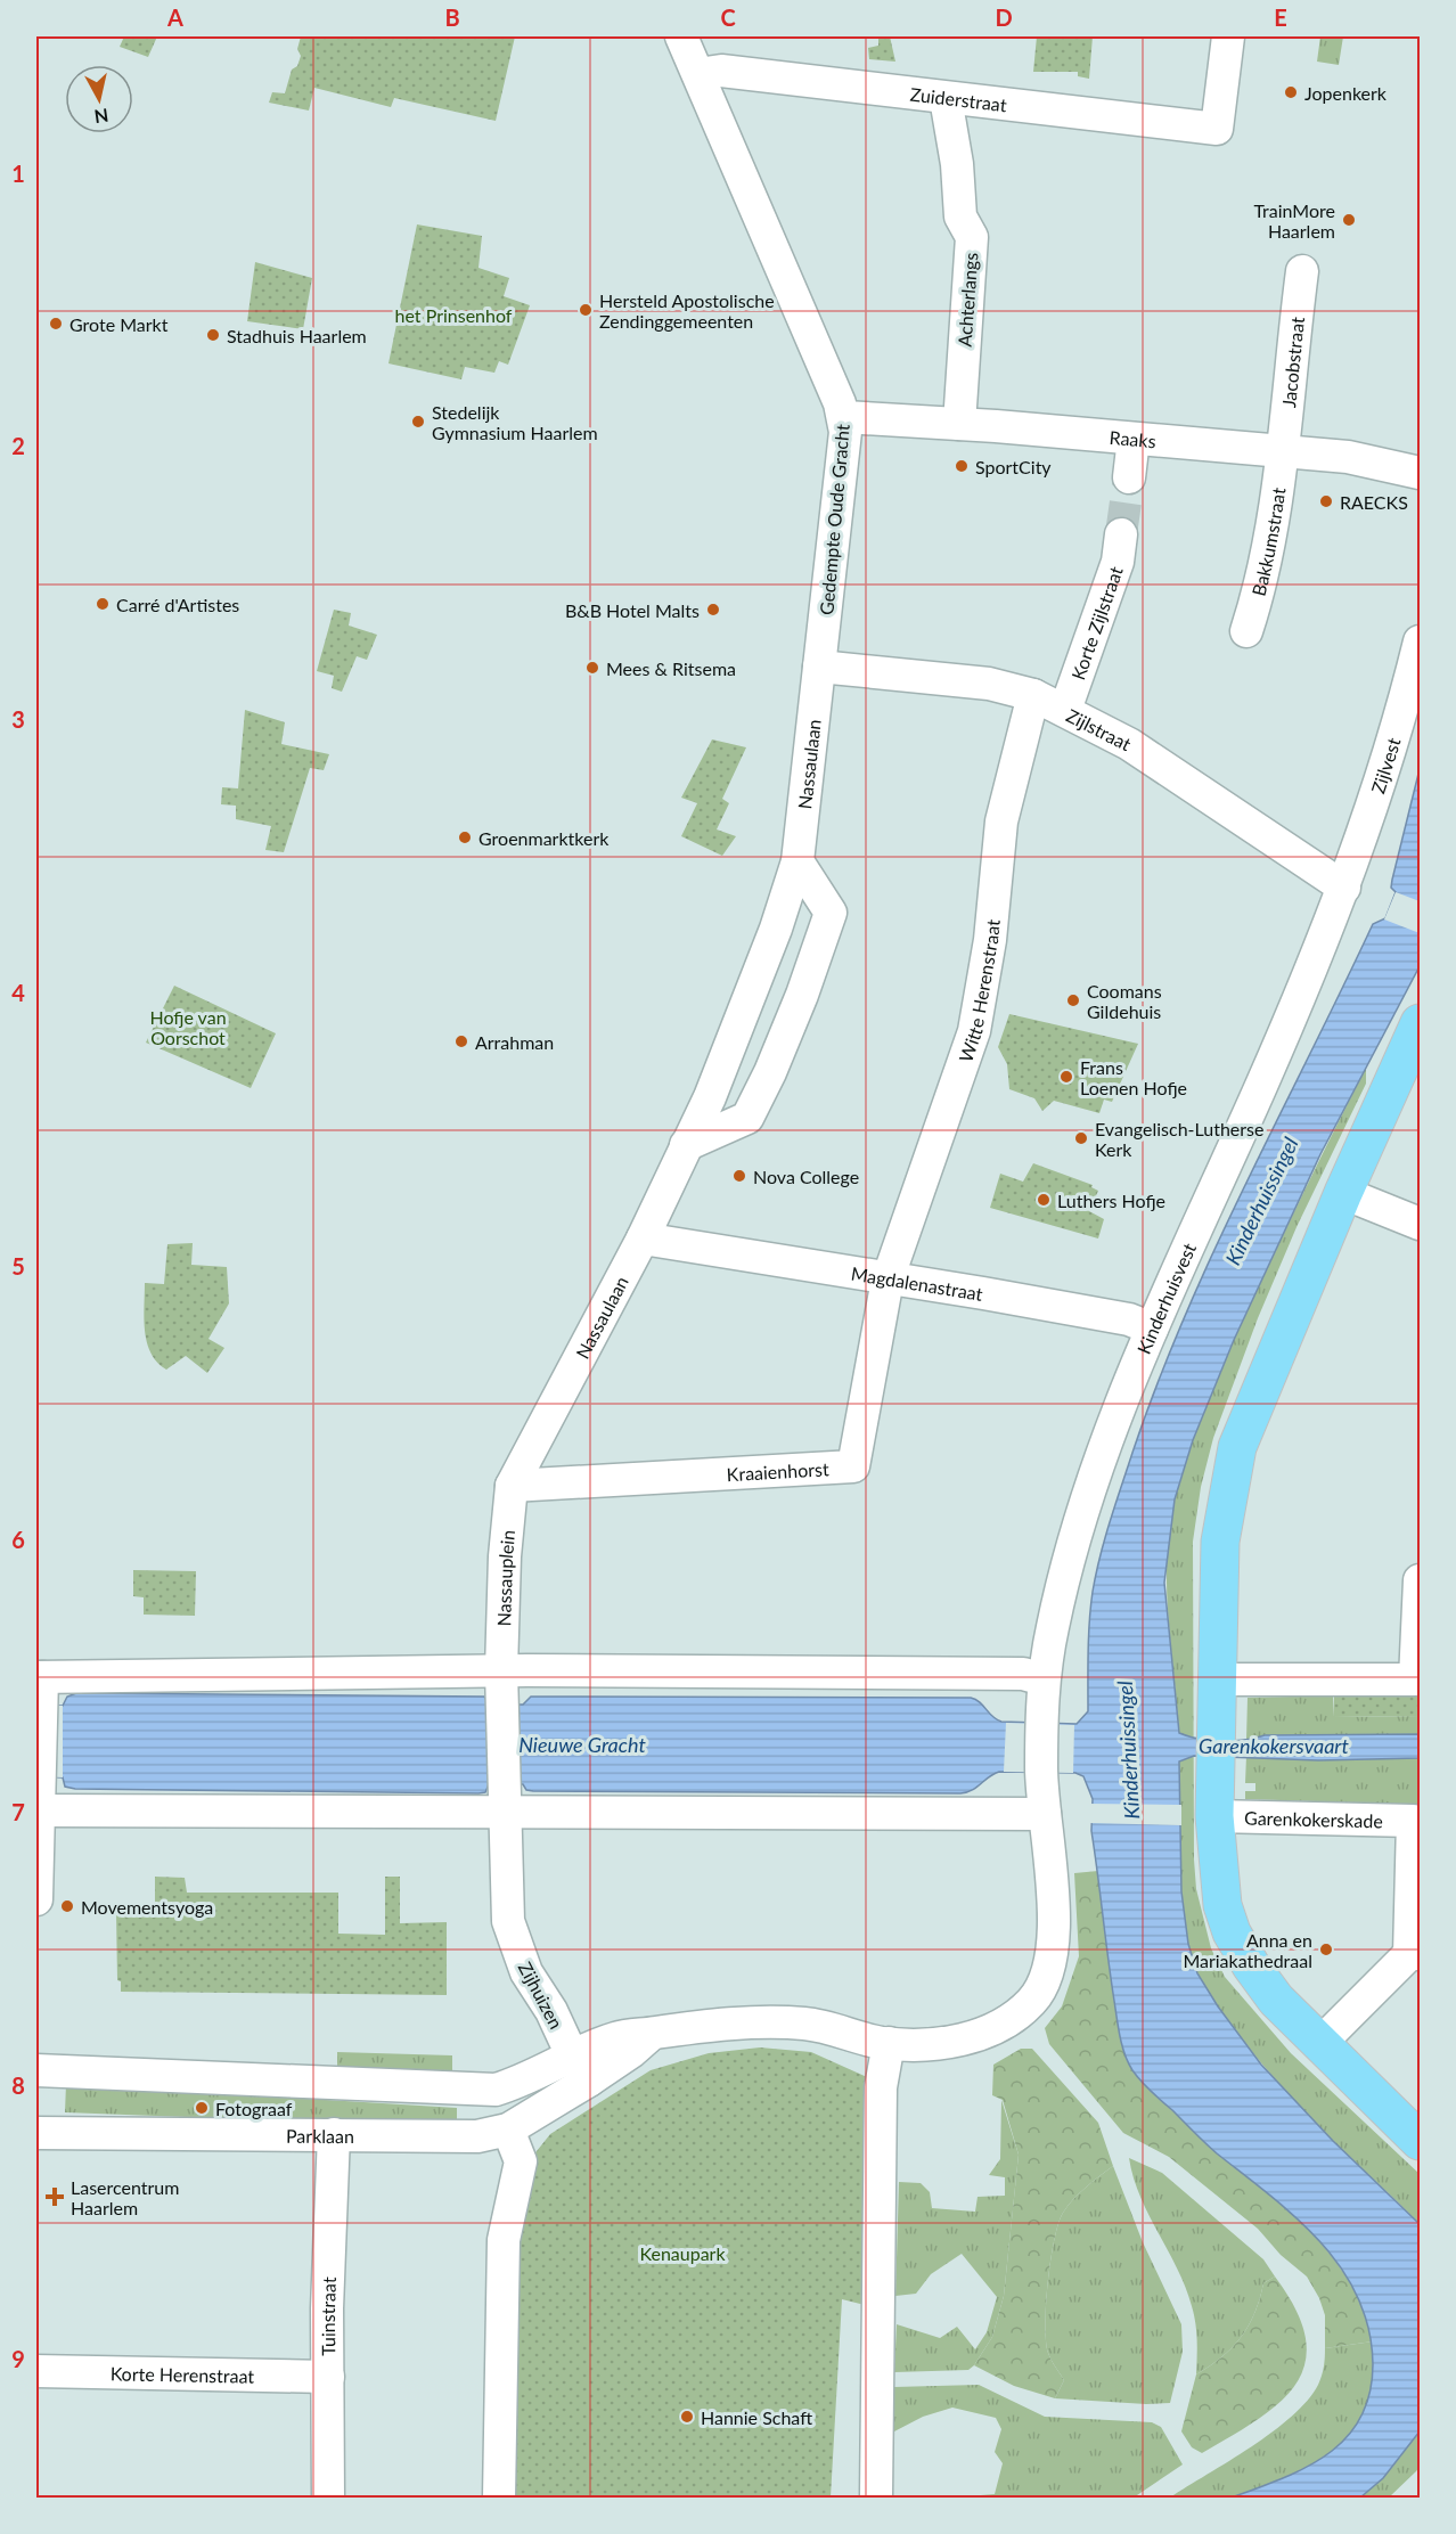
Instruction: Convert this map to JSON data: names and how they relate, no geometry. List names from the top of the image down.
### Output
{
  "streets": {
    "street": [
      "Zuiderstraat",
      "Achterlangs",
      "Jacobstraat",
      "Raaks",
      "Gedempte Oude Gracht",
      "Bakkumstraat",
      "Korte Zijlstraat",
      "Zijlstraat",
      "Nassaulaan",
      "Zijlvest",
      "Witte Herenstraat",
      "Magdalenastraat",
      "Kinderhuisvest",
      "Kraaienhorst",
      "Nassauplein",
      "Garenkokerskade",
      "Zijhuizen",
      "Parklaan",
      "Tuinstraat",
      "Korte Herenstraat"
    ]
  },
  "crossings": [
    ["Zuiderstraat", "Achterlangs"],
    ["Zuiderstraat", "Gedempte Oude Gracht"],
    ["Achterlangs", "Raaks"],
    ["Jacobstraat", "Raaks"],
    ["Jacobstraat", "Bakkumstraat"],
    ["Raaks", "Gedempte Oude Gracht"],
    ["Raaks", "Bakkumstraat"],
    ["Gedempte Oude Gracht", "Zijlstraat"],
    ["Gedempte Oude Gracht", "Nassaulaan"],
    ["Korte Zijlstraat", "Zijlstraat"],
    ["Zijlstraat", "Nassaulaan"],
    ["Zijlstraat", "Zijlvest"],
    ["Zijlstraat", "Witte Herenstraat"],
    ["Zijlstraat", "Kinderhuisvest"],
    ["Nassaulaan", "Magdalenastraat"],
    ["Nassaulaan", "Kraaienhorst"],
    ["Nassaulaan", "Nassauplein"],
    ["Zijlvest", "Kinderhuisvest"],
    ["Witte Herenstraat", "Magdalenastraat"],
    ["Witte Herenstraat", "Kraaienhorst"],
    ["Magdalenastraat", "Kinderhuisvest"],
    ["Magdalenastraat", "Kraaienhorst"],
    ["Kraaienhorst", "Nassauplein"],
    ["Nassauplein", "Zijhuizen"],
    ["Zijhuizen", "Parklaan"],
    ["Parklaan", "Tuinstraat"],
    ["Tuinstraat", "Korte Herenstraat"]
  ],
  "water": ["Kinderhuissingel", "Nieuwe Gracht", "Garenkokersvaart"],
  "parks": ["het Prinsenhof", "Hofje van Oorschot", "Kenaupark"],
  "places": {
    "other": [
      "Jopenkerk",
      "TrainMore Haarlem",
      "Hersteld Apostolische Zendinggemeenten",
      "Grote Markt",
      "Stadhuis Haarlem",
      "Stedelijk Gymnasium Haarlem",
      "SportCity",
      "RAECKS",
      "Carré d'Artistes",
      "B&B Hotel Malts",
      "Mees & Ritsema",
      "Groenmarktkerk",
      "Coomans Gildehuis",
      "Arrahman",
      "Frans Loenen Hofje",
      "Evangelisch-Lutherse Kerk",
      "Nova College",
      "Luthers Hofje",
      "Movementsyoga",
      "Anna en Mariakathedraal",
      "Fotograaf",
      "Hannie Schaft"
    ],
    "health": ["Lasercentrum Haarlem"]
  },
  "north": "bottom",
  "grid": {
    "columns": [
      "A",
      "B",
      "C",
      "D",
      "E"
    ],
    "rows": [
      "1",
      "2",
      "3",
      "4",
      "5",
      "6",
      "7",
      "8",
      "9"
    ]
  }
}
